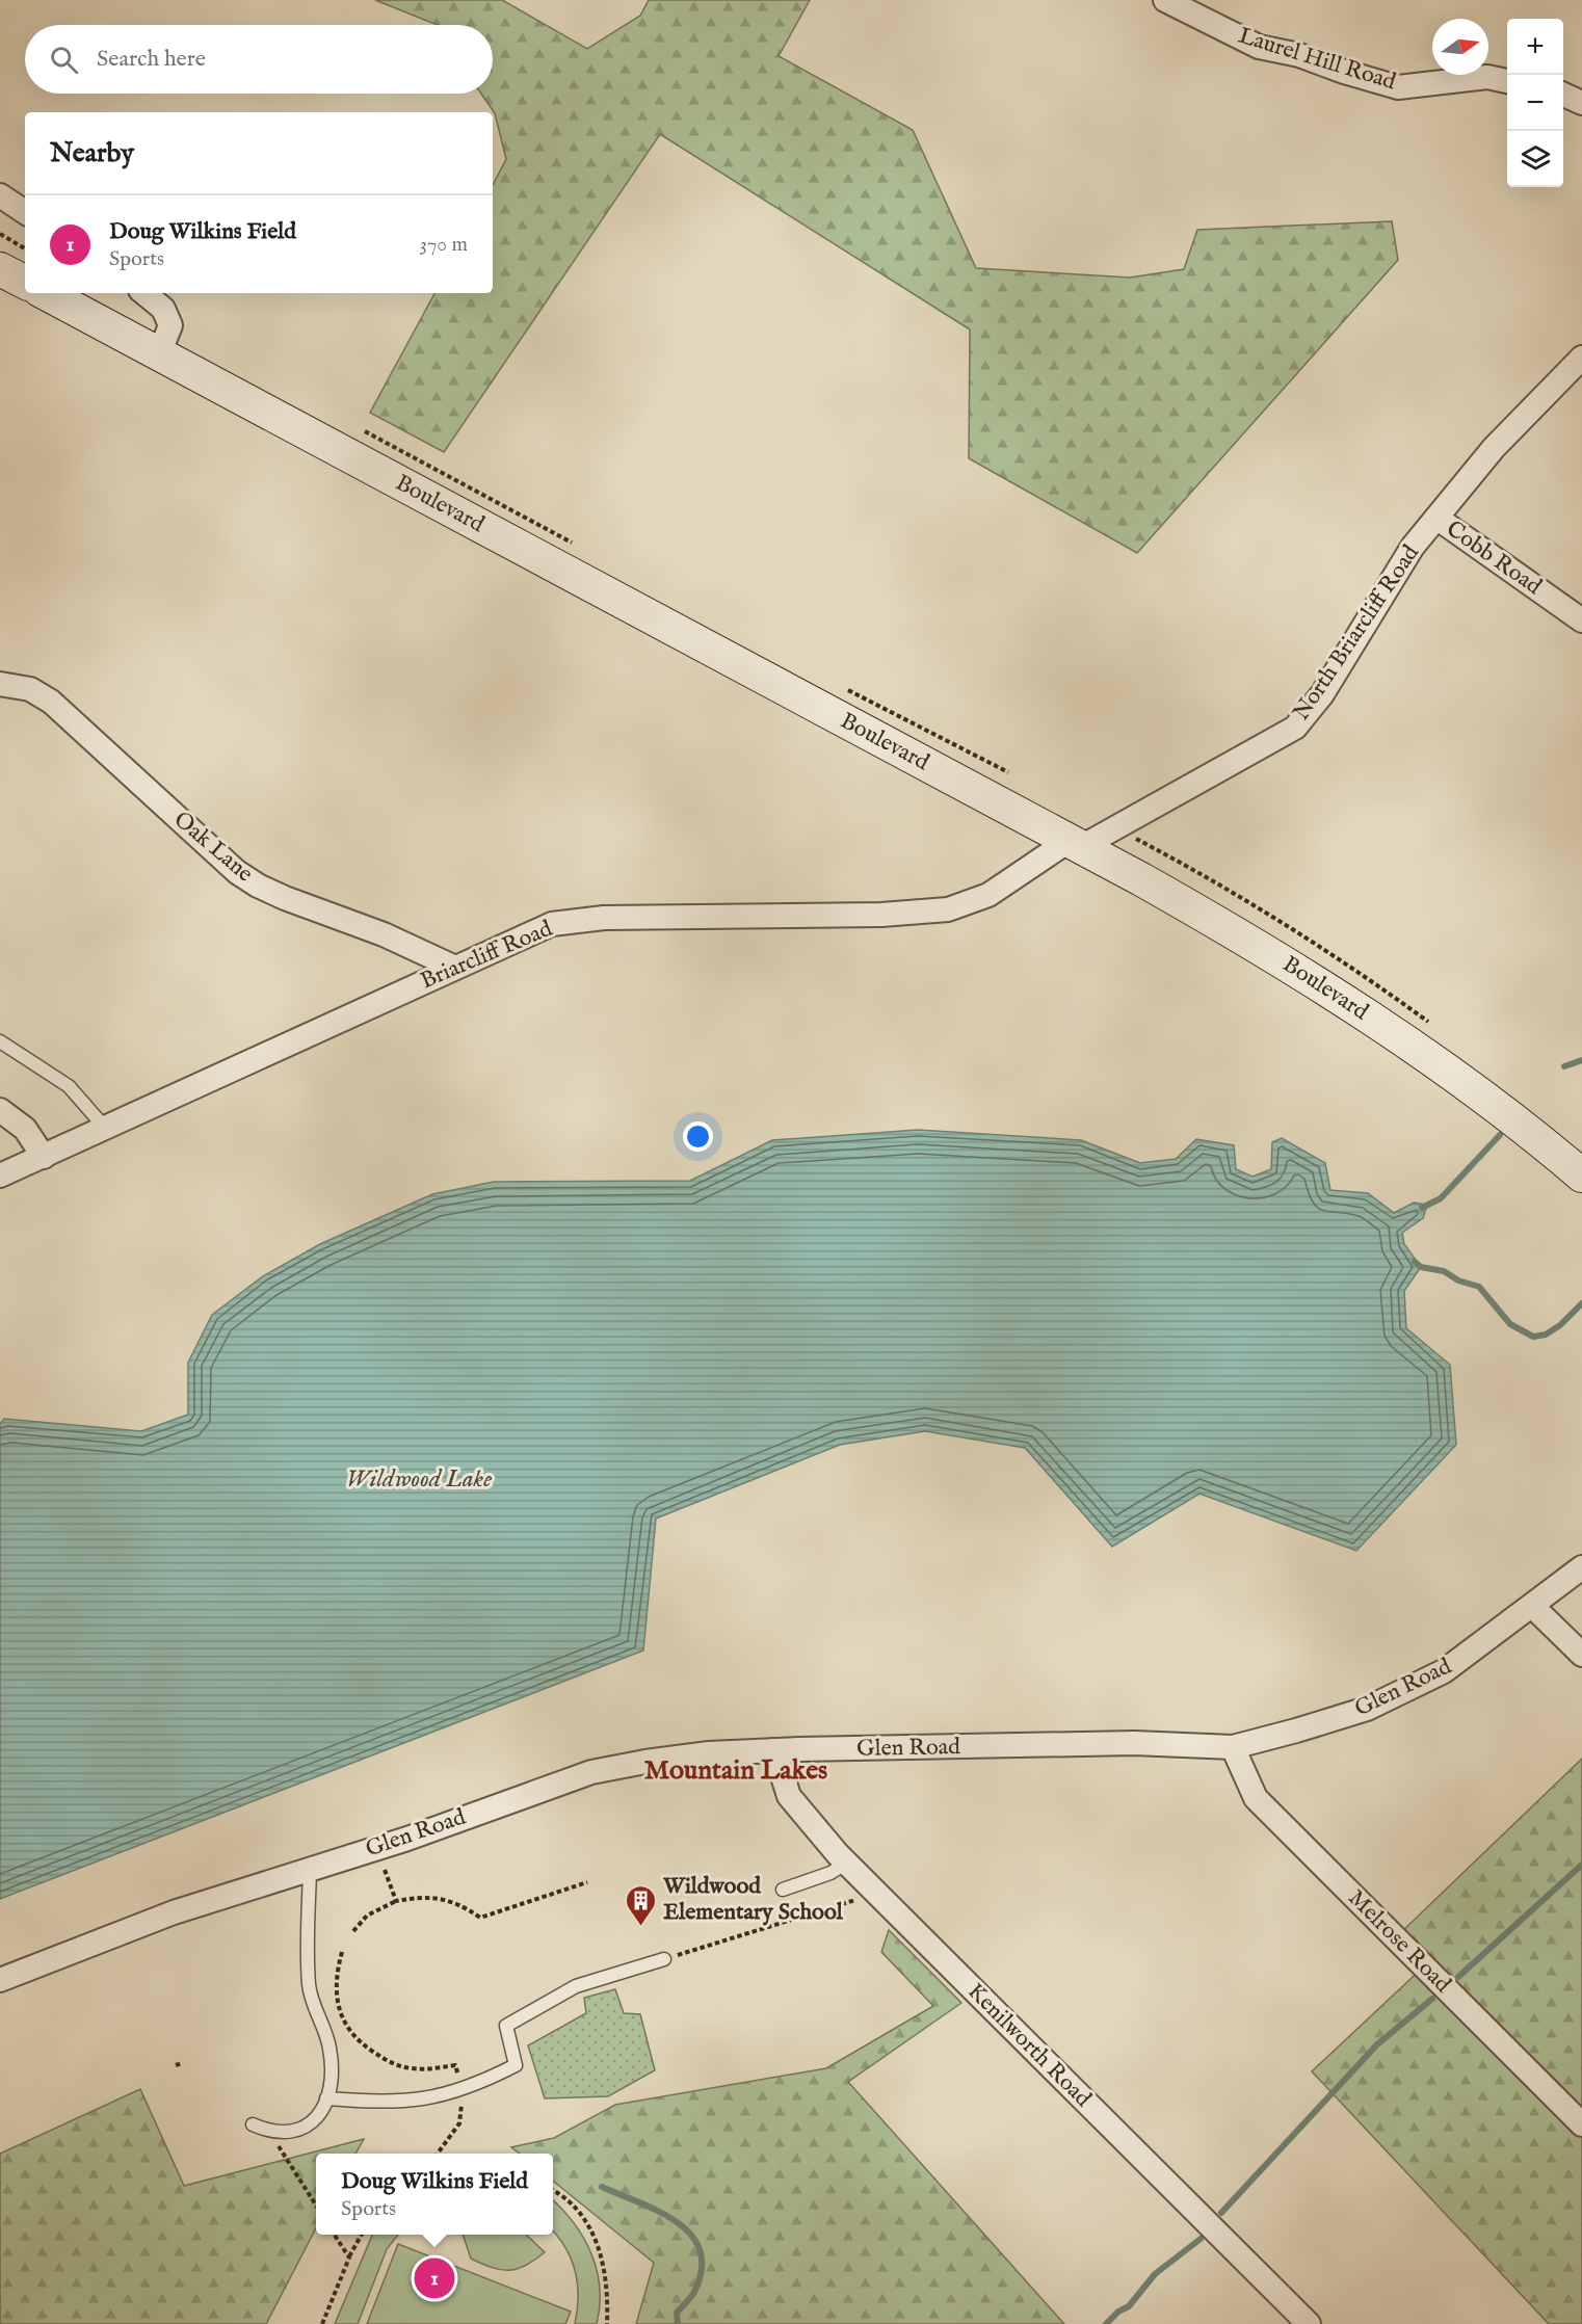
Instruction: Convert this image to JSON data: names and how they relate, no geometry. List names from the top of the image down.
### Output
{
  "streets": {
    "main road": ["Boulevard"],
    "street": [
      "Laurel Hill Road",
      "Cobb Road",
      "North Briarcliff Road",
      "Oak Lane",
      "Briarcliff Road",
      "Glen Road",
      "Melrose Road",
      "Kenilworth Road"
    ]
  },
  "crossings": [
    ["Boulevard", "North Briarcliff Road"],
    ["Boulevard", "Briarcliff Road"],
    ["Cobb Road", "North Briarcliff Road"],
    ["North Briarcliff Road", "Briarcliff Road"],
    ["Oak Lane", "Briarcliff Road"],
    ["Glen Road", "Melrose Road"],
    ["Glen Road", "Kenilworth Road"]
  ],
  "districts": ["Mountain Lakes"],
  "water": ["Wildwood Lake"],
  "places": {
    "building": ["Wildwood Elementary School"]
  },
  "north": "right",
  "page": {
    "map_buttons": ["+", "−"],
    "search": "Search here",
    "heading": "Nearby",
    "list": [
      {
        "mark": "1",
        "name": "Doug Wilkins Field",
        "note": "Sports",
        "value": "370 m"
      }
    ],
    "popup": ["Doug Wilkins Field", "Sports"],
    "pins": "1"
  }
}
